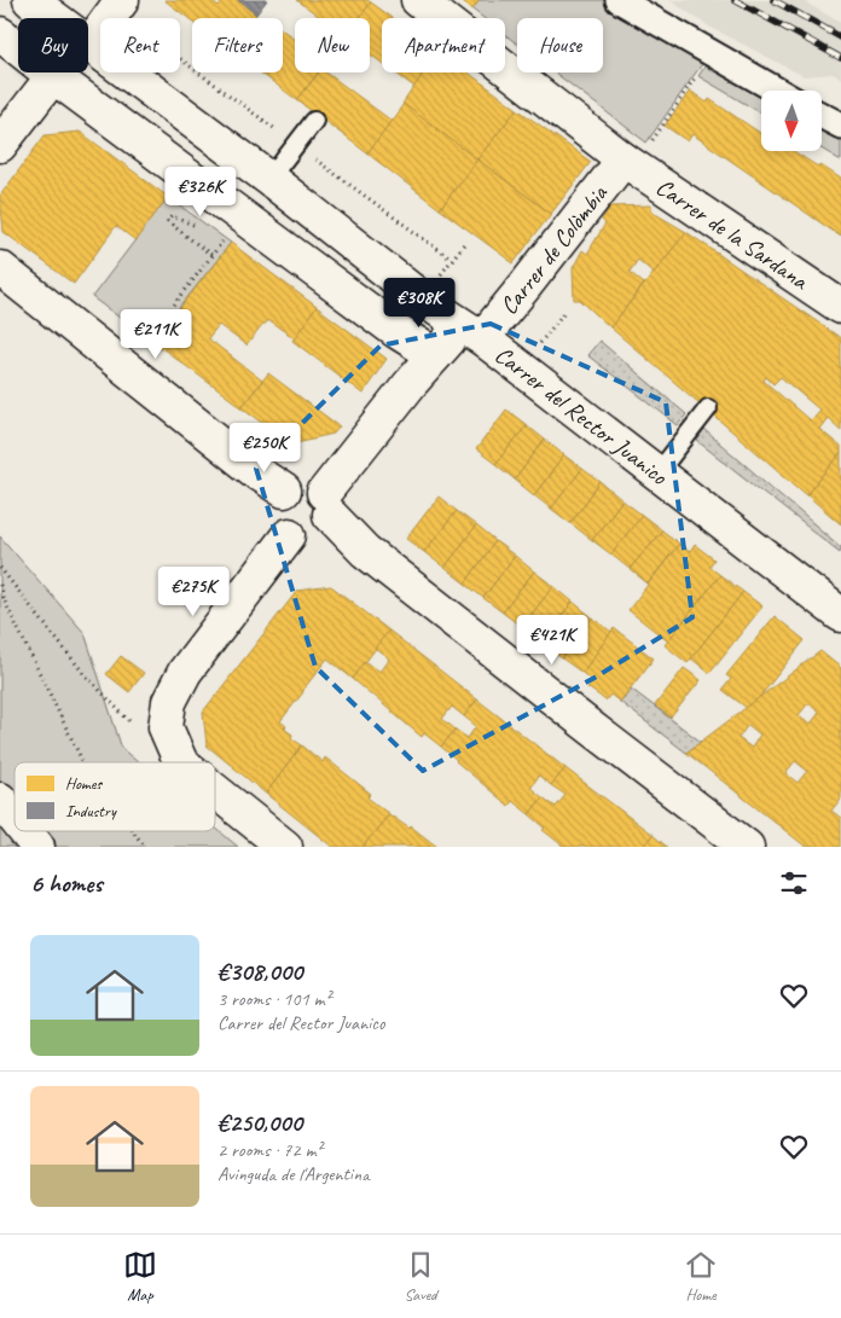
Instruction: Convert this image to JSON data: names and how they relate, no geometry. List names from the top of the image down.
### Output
{
  "streets": {
    "main road": ["Carrer de la Sardana", "Carrer de Colòmbia", "Carrer del Rector Juanico"]
  },
  "crossings": [
    ["Carrer de la Sardana", "Carrer de Colòmbia"],
    ["Carrer de Colòmbia", "Carrer del Rector Juanico"]
  ],
  "legend": ["Homes", "Industry"],
  "north": "bottom",
  "page": {
    "chip": [
      "Buy",
      "Rent",
      "Filters",
      "New",
      "Apartment",
      "House"
    ],
    "price": [
      "€326K",
      "€308K",
      "€211K",
      "€250K",
      "€275K",
      "€421K"
    ],
    "heading": "6 homes",
    "list": [
      {
        "name": "€308,000",
        "note": "3 rooms · 101 m² · Carrer del Rector Juanico"
      },
      {
        "name": "€250,000",
        "note": "2 rooms · 72 m² · Avinguda de l'Argentina"
      }
    ],
    "tabs": ["Map", "Saved", "Home"]
  }
}
